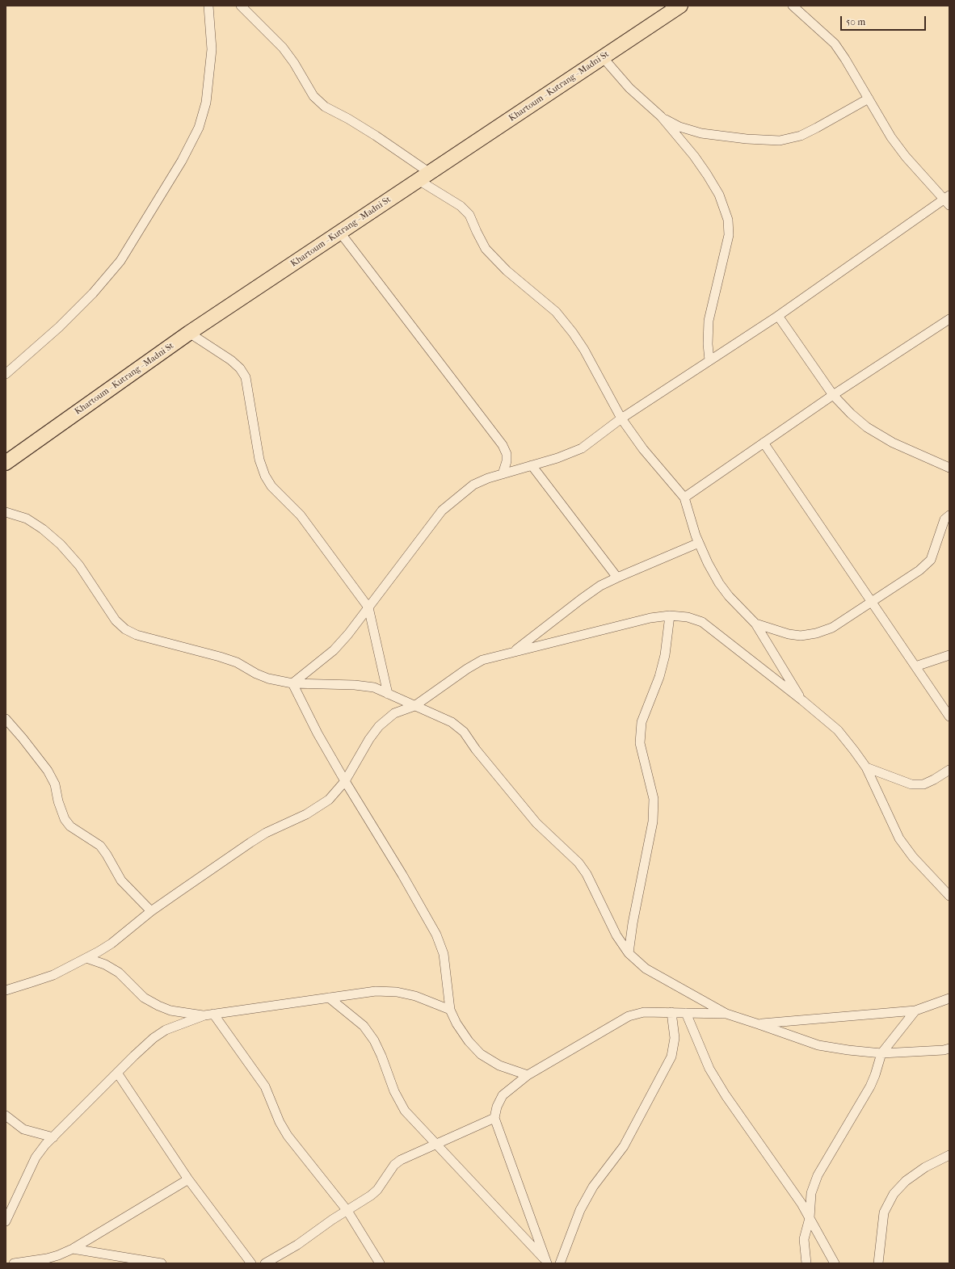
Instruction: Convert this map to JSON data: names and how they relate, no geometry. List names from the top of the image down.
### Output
{
  "streets": {
    "highway": ["Khartoum - Kutrang - Madni St"]
  },
  "scale_bar": "50 m"
}
